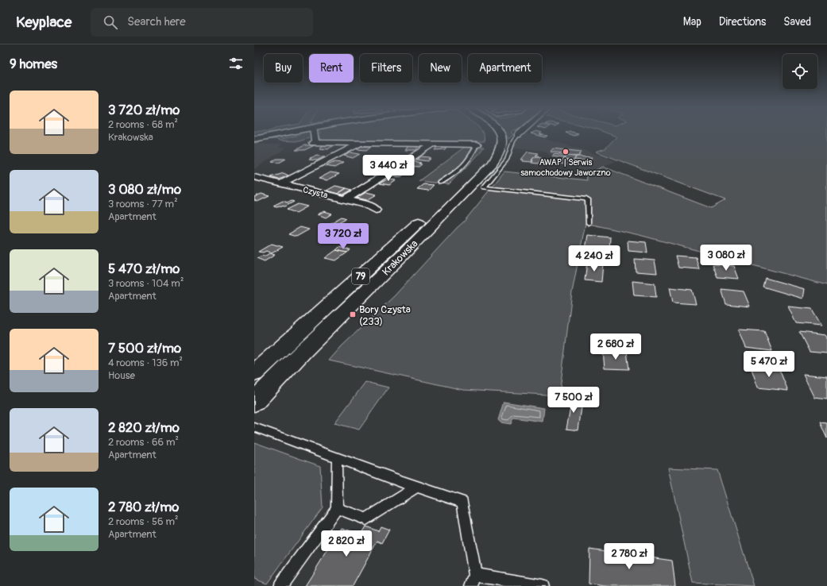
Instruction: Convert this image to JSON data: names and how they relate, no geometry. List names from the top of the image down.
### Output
{
  "streets": {
    "main road": ["Krakowska", "79"],
    "street": ["Czysta"]
  },
  "places": {
    "other": ["AWAP | Serwis samochodowy Jaworzno"],
    "transit": ["Bory Czysta (233)"]
  },
  "page": {
    "header": "Keyplace",
    "search": "Search here",
    "nav": ["Map", "Directions", "Saved"],
    "heading": "9 homes",
    "chip": [
      "Buy",
      "Rent",
      "Filters",
      "New",
      "Apartment"
    ],
    "list": [
      {
        "name": "3 720 zł/mo",
        "note": "2 rooms · 68 m² · Krakowska"
      },
      {
        "name": "3 080 zł/mo",
        "note": "3 rooms · 77 m² · Apartment"
      },
      {
        "name": "5 470 zł/mo",
        "note": "3 rooms · 104 m² · Apartment"
      },
      {
        "name": "7 500 zł/mo",
        "note": "4 rooms · 136 m² · House"
      },
      {
        "name": "2 820 zł/mo",
        "note": "2 rooms · 66 m² · Apartment"
      },
      {
        "name": "2 780 zł/mo",
        "note": "2 rooms · 56 m² · Apartment"
      }
    ],
    "price": [
      "3 440 zł",
      "3 720 zł",
      "3 080 zł",
      "4 240 zł",
      "2 680 zł",
      "5 470 zł",
      "7 500 zł",
      "2 820 zł",
      "2 780 zł"
    ]
  }
}
